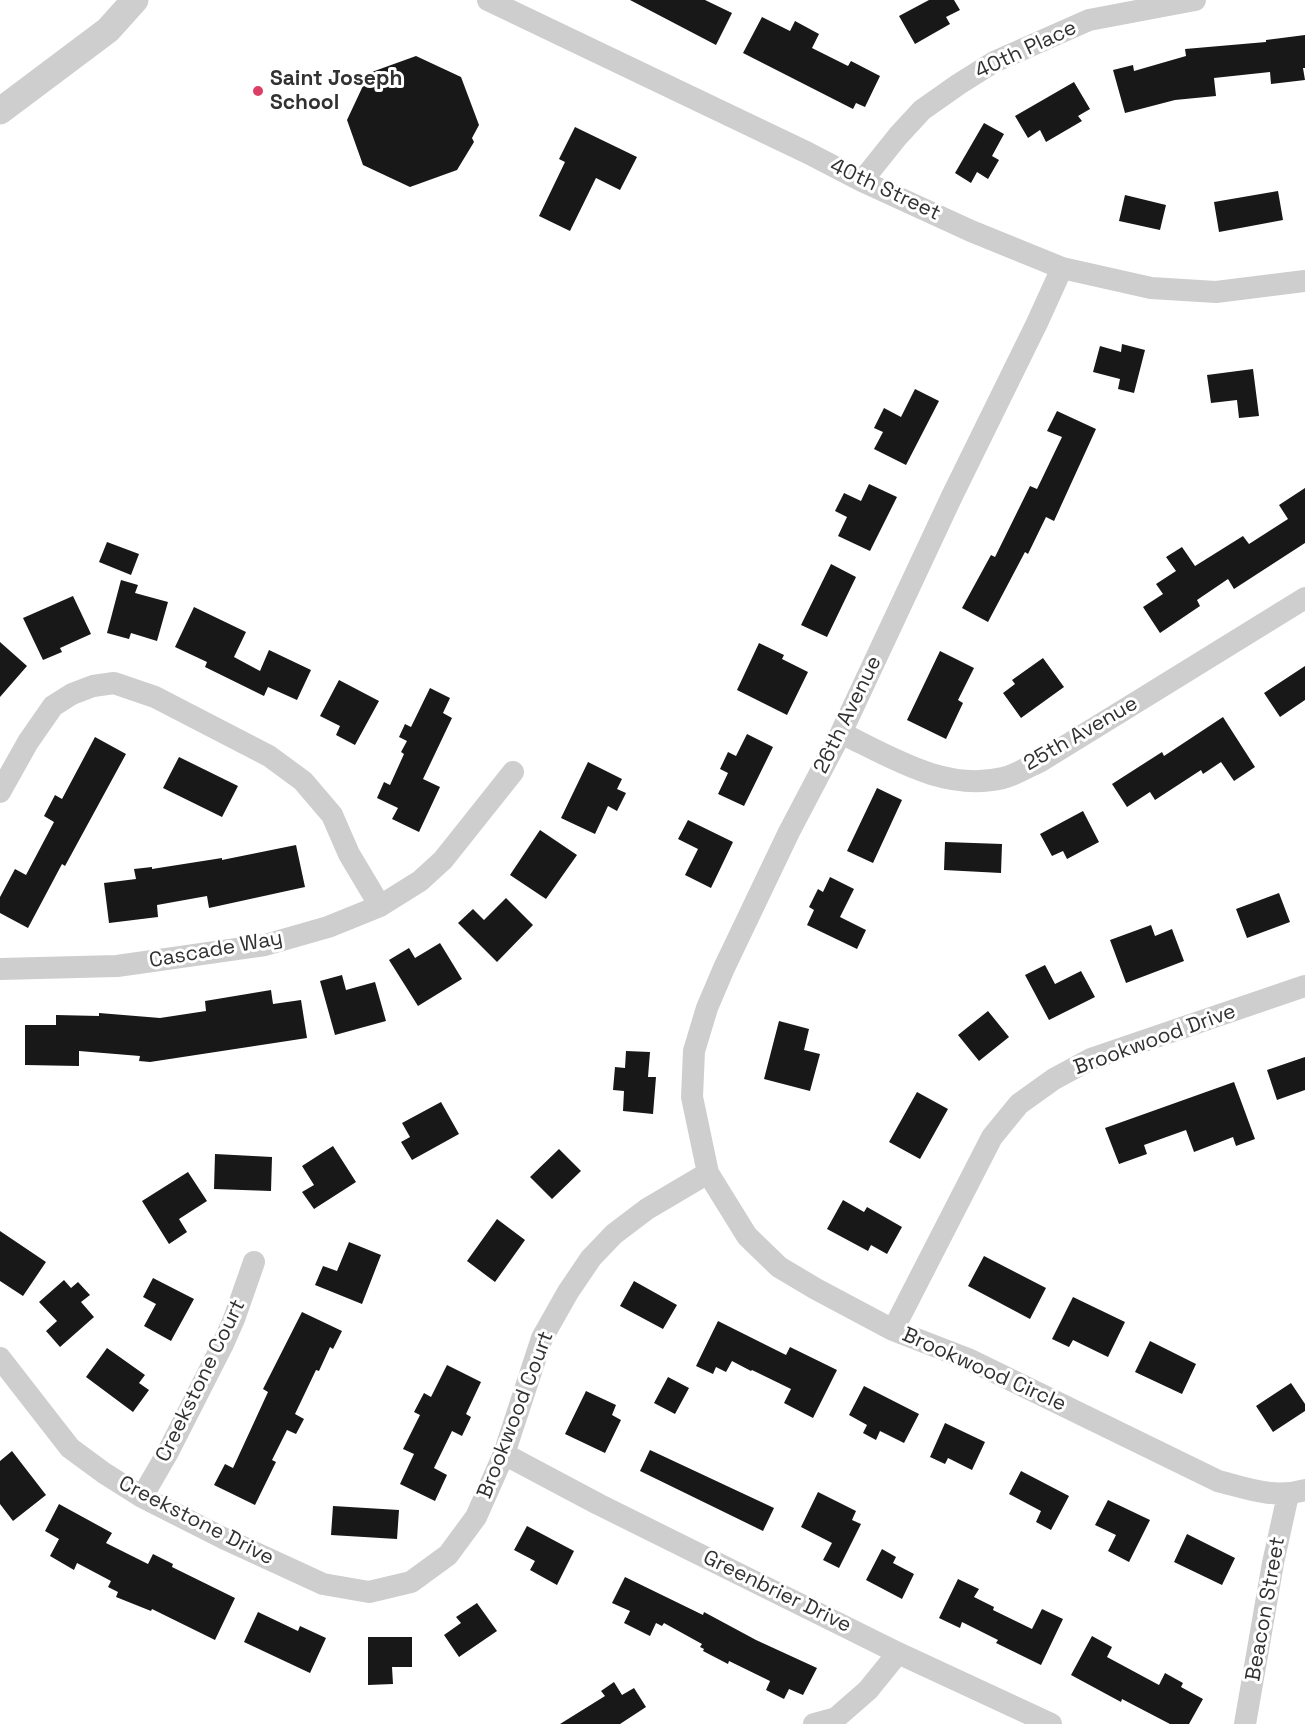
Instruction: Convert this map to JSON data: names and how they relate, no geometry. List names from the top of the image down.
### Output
{
  "streets": {
    "street": [
      "40th Place",
      "40th Street",
      "26th Avenue",
      "25th Avenue",
      "Cascade Way",
      "Brookwood Drive",
      "Brookwood Circle",
      "Creekstone Court",
      "Brookwood Court",
      "Creekstone Drive",
      "Greenbrier Drive",
      "Beacon Street"
    ]
  },
  "crossings": [
    ["40th Place", "40th Street"],
    ["40th Street", "26th Avenue"],
    ["26th Avenue", "25th Avenue"],
    ["26th Avenue", "Brookwood Circle"],
    ["26th Avenue", "Brookwood Court"],
    ["Brookwood Drive", "Brookwood Circle"],
    ["Brookwood Circle", "Brookwood Court"],
    ["Brookwood Circle", "Beacon Street"],
    ["Creekstone Court", "Creekstone Drive"],
    ["Brookwood Court", "Creekstone Drive"],
    ["Brookwood Court", "Greenbrier Drive"]
  ],
  "places": ["Saint Joseph School"]
}
